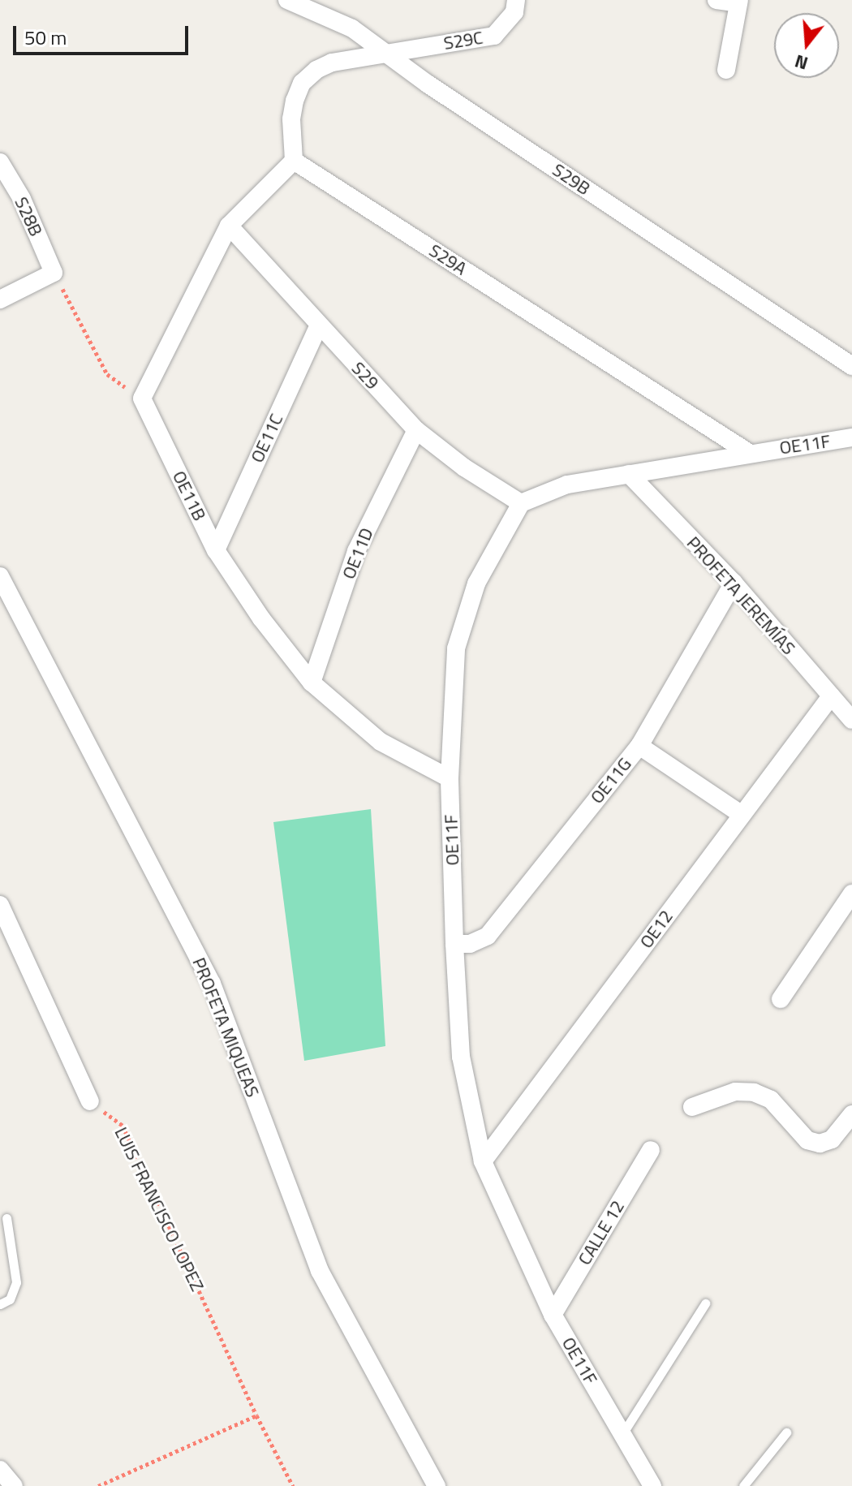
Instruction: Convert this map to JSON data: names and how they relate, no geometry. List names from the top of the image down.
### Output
{
  "streets": {
    "street": [
      "S29C",
      "S29B",
      "S28B",
      "S29A",
      "S29",
      "OE11C",
      "OE11F",
      "OE11B",
      "OE11D",
      "PROFETA JEREMÍAS",
      "OE11G",
      "OE12",
      "PROFETA MIQUEAS",
      "CALLE 12"
    ],
    "path": ["LUIS FRANCISCO LOPEZ"]
  },
  "crossings": [
    ["S29C", "S29B"],
    ["S29A", "OE11F"],
    ["S29", "OE11C"],
    ["S29", "OE11F"],
    ["S29", "OE11D"],
    ["OE11C", "OE11B"],
    ["OE11F", "OE11B"],
    ["OE11F", "PROFETA JEREMÍAS"],
    ["OE11F", "OE11G"],
    ["OE11F", "OE12"],
    ["OE11F", "CALLE 12"],
    ["OE11B", "OE11D"],
    ["PROFETA JEREMÍAS", "OE11G"],
    ["PROFETA JEREMÍAS", "OE12"]
  ],
  "scale_bar": "50 m",
  "north": "bottom"
}
